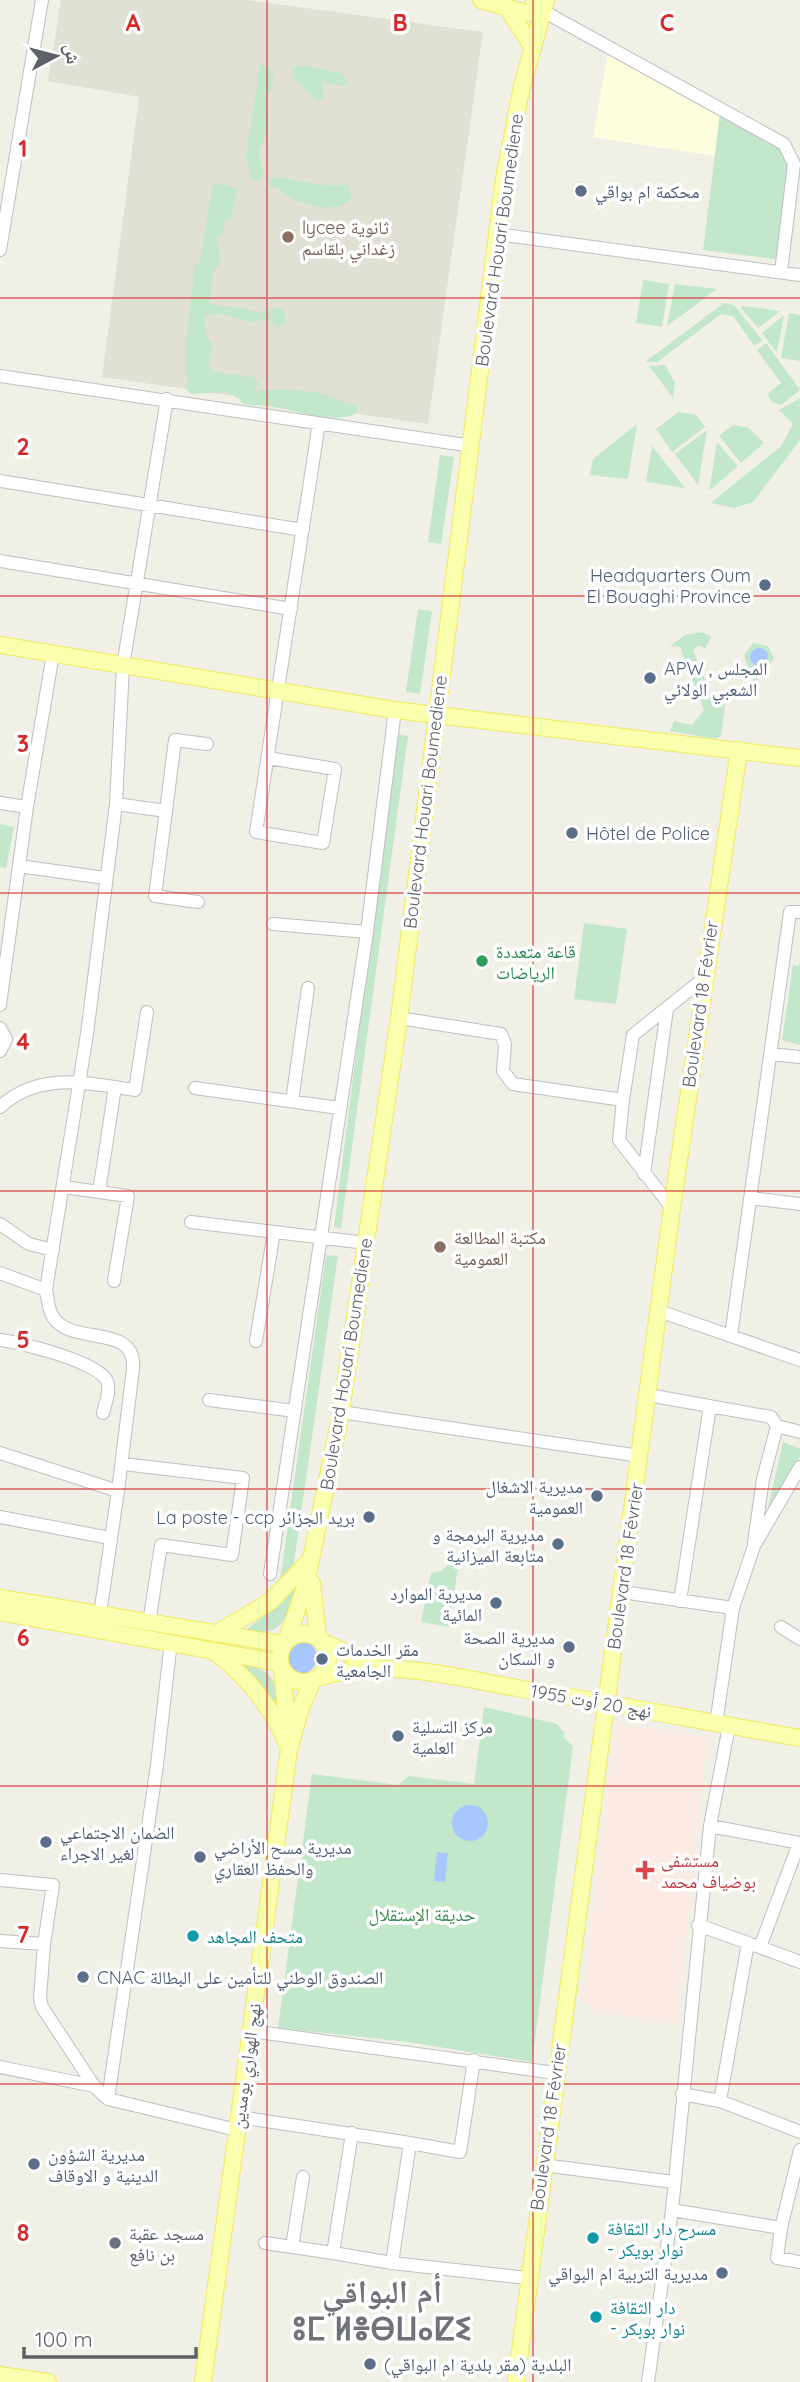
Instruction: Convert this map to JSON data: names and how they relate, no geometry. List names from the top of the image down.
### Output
{
  "streets": {
    "main road": [
      "Boulevard Houari Boumediene",
      "Boulevard 18 Février",
      "نهج 20 أوت 1955",
      "نهج الهواري بومدين"
    ]
  },
  "crossings": [
    ["Boulevard Houari Boumediene", "نهج 20 أوت 1955"],
    ["Boulevard Houari Boumediene", "نهج الهواري بومدين"],
    ["Boulevard 18 Février", "نهج 20 أوت 1955"],
    ["نهج 20 أوت 1955", "نهج الهواري بومدين"]
  ],
  "districts": ["أم البواقي ⵓⵎ ⵍⴻⴱⵡⴰⵇⵉ"],
  "parks": ["حديقة الإستقلال"],
  "places": {
    "other": [
      "محكمة ام بواقي",
      "lycee ثانوية زغداني بلقاسم",
      "Headquarters Oum El Bouaghi Province",
      "APW , المجلس الشعبي الولائي",
      "Hôtel de Police",
      "قاعة متعددة الرياضات",
      "مكتبة المطالعة العمومية",
      "مديرية الاشغال العمومية",
      "La poste - ccp بريد الجزائر",
      "مديرية البرمجة و متابعة الميزانية",
      "مديرية الموارد المائية",
      "مديرية الصحة و السكان",
      "مقر الخدمات الجامعية",
      "مركز التسلية العلمية",
      "الضمان الاجتماعي لغير الاجراء",
      "مديرية مسح الأراضي والحفظ العقاري",
      "متحف المجاهد",
      "CNAC الصندوق الوطني للتأمين على البطالة",
      "مديرية الشؤون الدينية و الاوقاف",
      "مسرح دار الثقافة - نوار بويكر",
      "مسجد عقبة بن نافع",
      "مديرية التربية ام البواقي",
      "دار الثقافة - نوار بوبكر",
      "البلدية (مقر بلدية ام البواقي)"
    ],
    "health": ["مستشفى بوضياف محمد"]
  },
  "scale_bar": "100 m",
  "north": "right",
  "grid": {
    "columns": ["A", "B", "C"],
    "rows": [
      "1",
      "2",
      "3",
      "4",
      "5",
      "6",
      "7",
      "8"
    ]
  }
}
